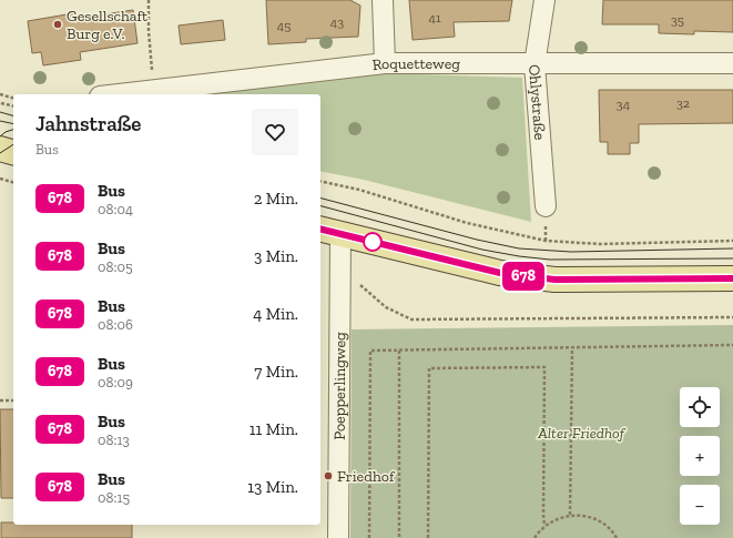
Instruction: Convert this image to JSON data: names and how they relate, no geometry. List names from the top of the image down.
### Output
{
  "streets": {
    "street": ["Roquetteweg", "Ohlystraße", "Poepperlingweg"]
  },
  "crossings": [
    ["Roquetteweg", "Ohlystraße"]
  ],
  "parks": ["Alter Friedhof"],
  "places": ["Gesellschaft Burg e.V.", "Friedhof"],
  "lines": ["bus line 678"],
  "house_numbers": [
    "41",
    "35",
    "43",
    "45",
    "32",
    "34"
  ],
  "page": {
    "on_map": "678",
    "heading": ["Jahnstraße", "Bus"],
    "list": [
      {
        "mark": "678",
        "name": "Bus",
        "note": "08:04",
        "value": "2 Min."
      },
      {
        "mark": "678",
        "name": "Bus",
        "note": "08:05",
        "value": "3 Min."
      },
      {
        "mark": "678",
        "name": "Bus",
        "note": "08:06",
        "value": "4 Min."
      },
      {
        "mark": "678",
        "name": "Bus",
        "note": "08:09",
        "value": "7 Min."
      },
      {
        "mark": "678",
        "name": "Bus",
        "note": "08:13",
        "value": "11 Min."
      },
      {
        "mark": "678",
        "name": "Bus",
        "note": "08:15",
        "value": "13 Min."
      }
    ],
    "map_buttons": ["+", "−"]
  }
}
